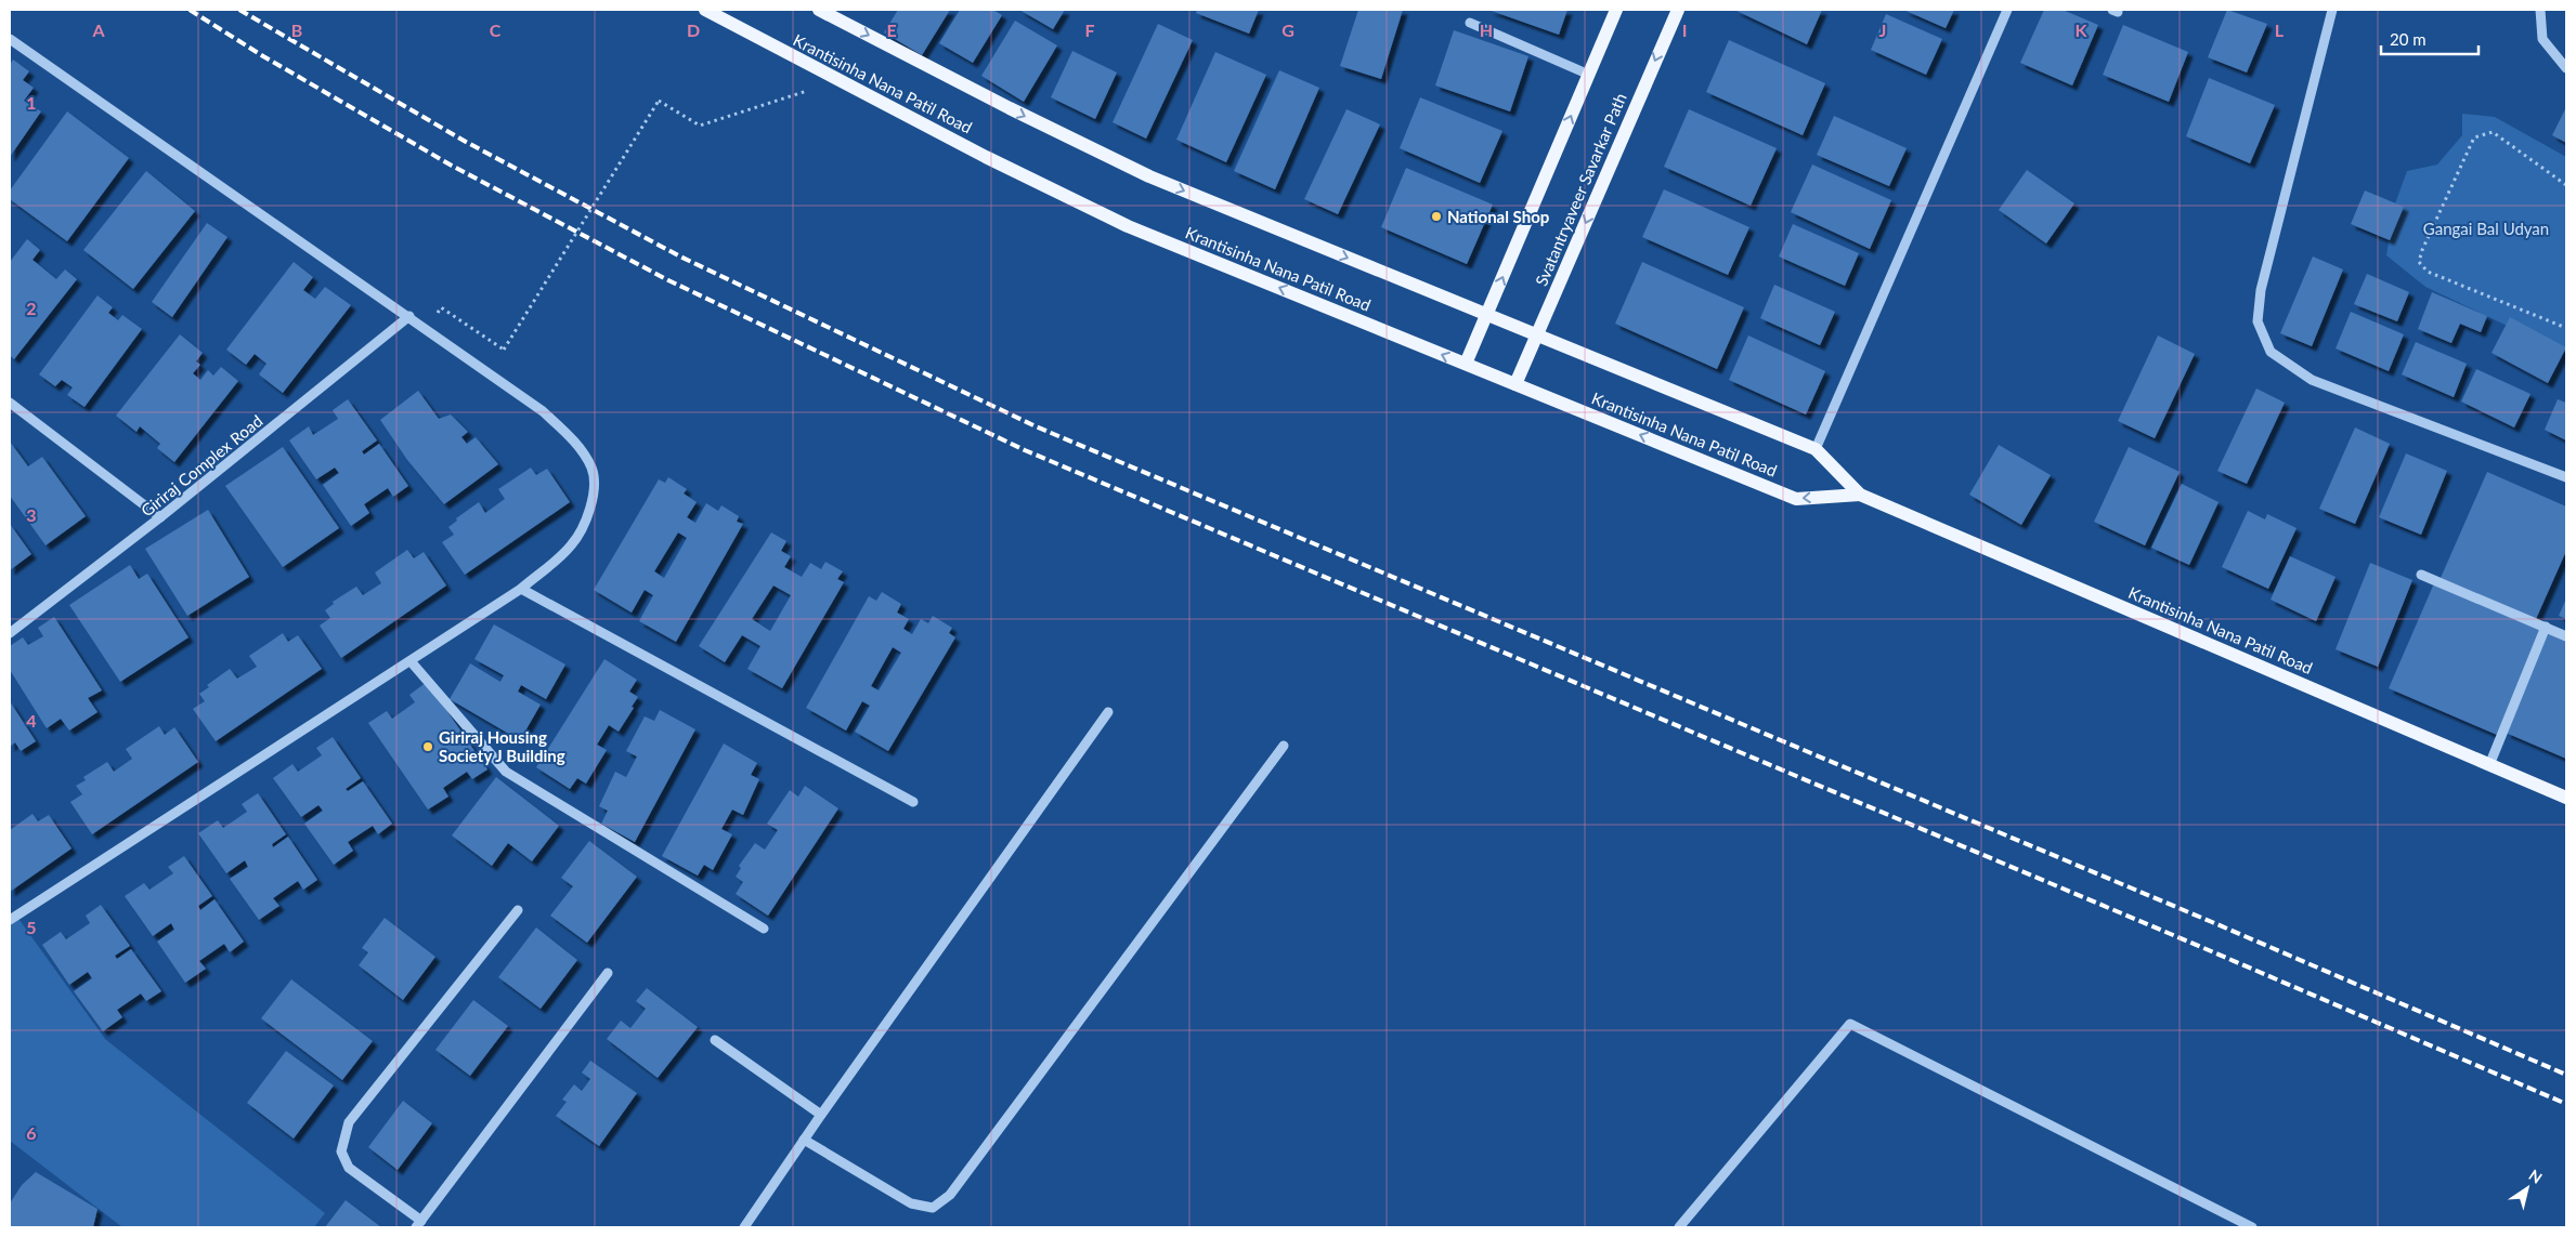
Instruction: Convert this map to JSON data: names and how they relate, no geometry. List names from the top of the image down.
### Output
{
  "streets": {
    "main road": ["Krantisinha Nana Patil Road", "Svatantryaveer Savarkar Path"],
    "street": ["Giriraj Complex Road"]
  },
  "crossings": [
    ["Krantisinha Nana Patil Road", "Svatantryaveer Savarkar Path"]
  ],
  "parks": ["Gangai Bal Udyan"],
  "places": ["National Shop", "Giriraj Housing Society J Building"],
  "scale_bar": "20 m",
  "north": "top right",
  "grid": {
    "columns": [
      "A",
      "B",
      "C",
      "D",
      "E",
      "F",
      "G",
      "H",
      "I",
      "J",
      "K",
      "L"
    ],
    "rows": [
      "1",
      "2",
      "3",
      "4",
      "5",
      "6"
    ]
  }
}
